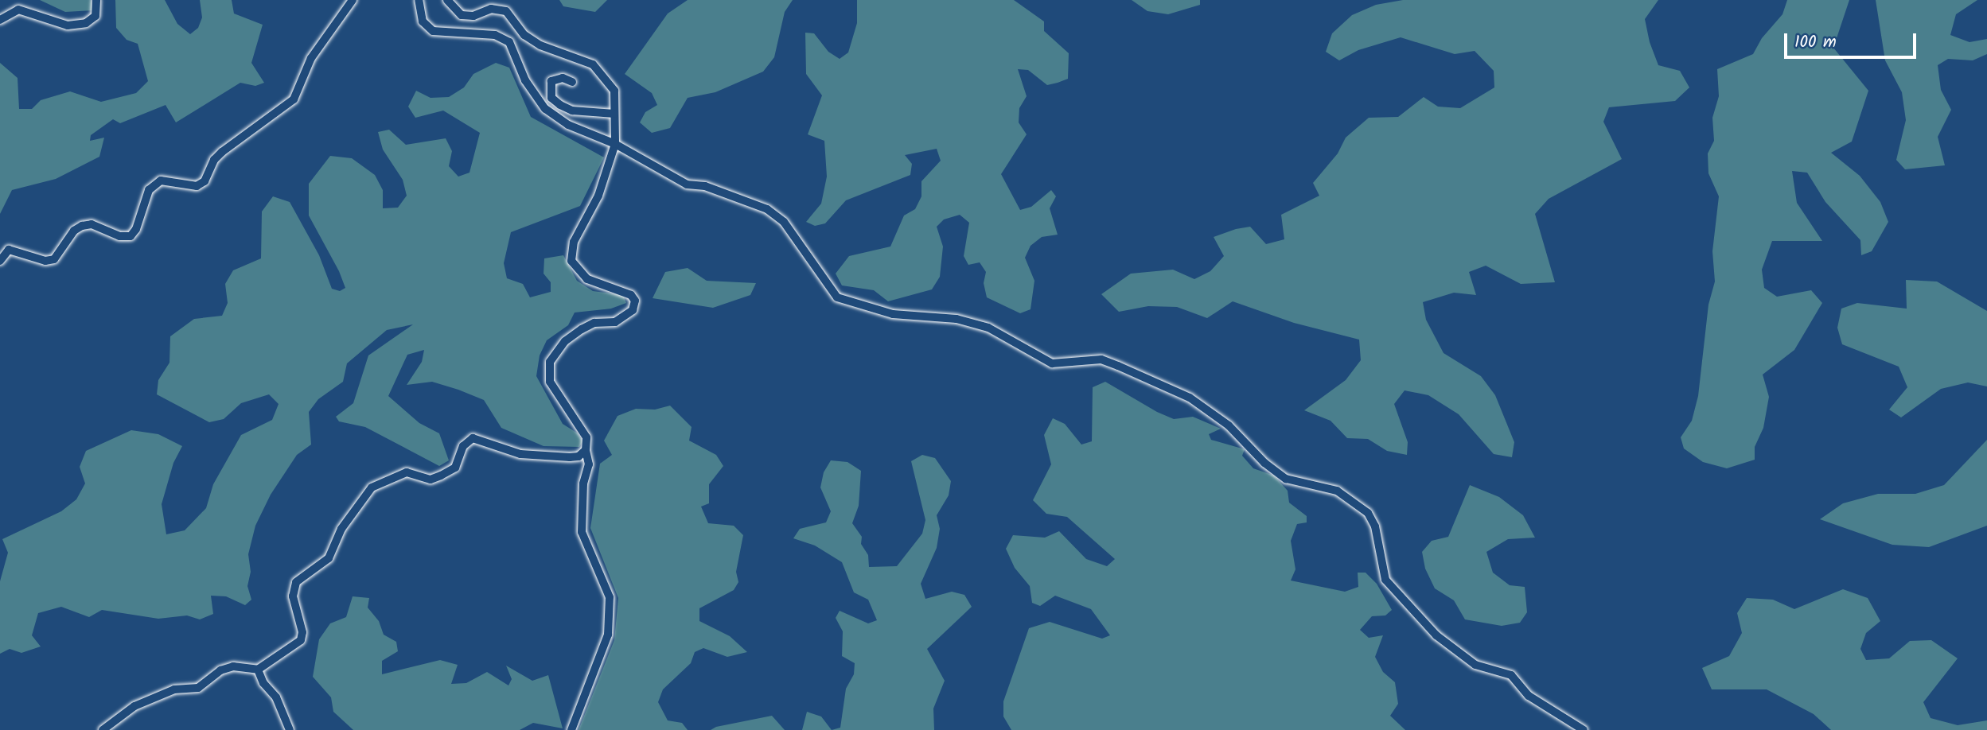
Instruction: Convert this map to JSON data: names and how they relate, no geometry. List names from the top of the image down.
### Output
{
  "scale_bar": "100 m"
}
